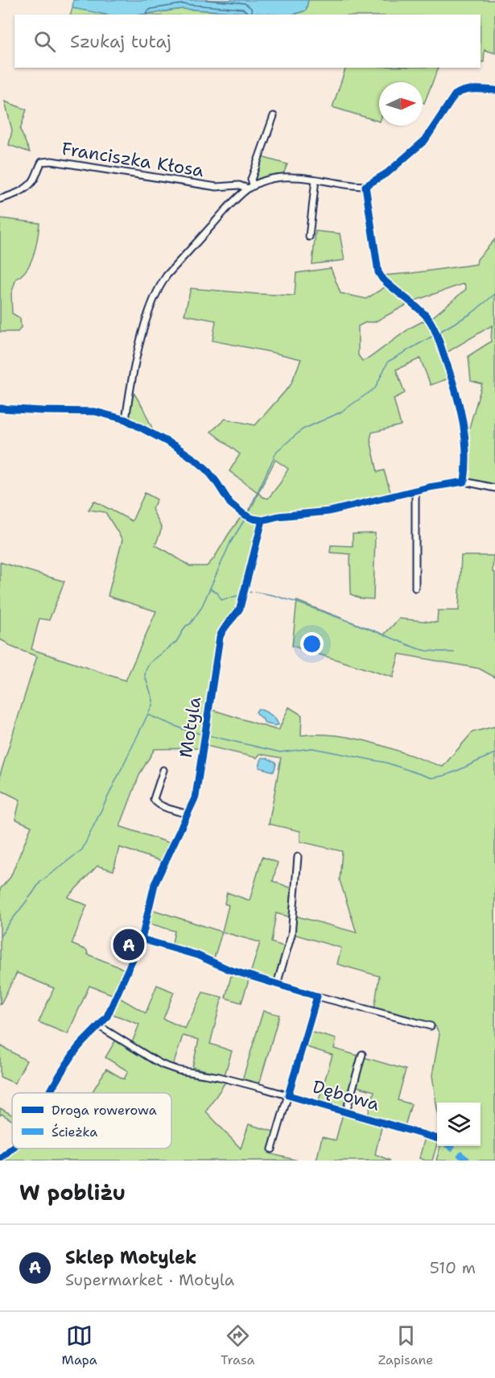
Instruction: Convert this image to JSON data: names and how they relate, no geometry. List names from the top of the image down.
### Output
{
  "streets": {
    "street": ["Franciszka Kłosa", "Motyla", "Dębowa"]
  },
  "crossings": [
    ["Motyla", "Dębowa"]
  ],
  "legend": ["Droga rowerowa", "Ścieżka"],
  "north": "right",
  "page": {
    "search": "Szukaj tutaj",
    "pins": "A",
    "heading": "W pobliżu",
    "list": [
      {
        "mark": "A",
        "name": "Sklep Motylek",
        "note": "Supermarket · Motyla",
        "value": "510 m"
      }
    ],
    "nav": ["Mapa", "Trasa", "Zapisane"]
  }
}
